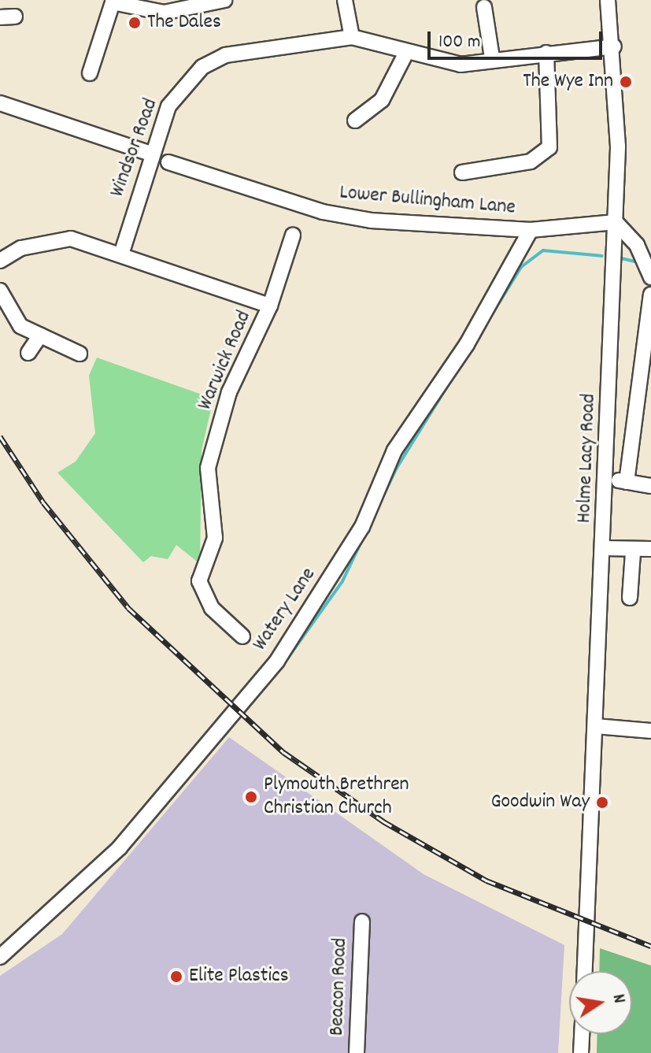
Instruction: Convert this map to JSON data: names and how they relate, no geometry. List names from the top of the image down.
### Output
{
  "streets": {
    "street": [
      "Windsor Road",
      "Lower Bullingham Lane",
      "Warwick Road",
      "Holme Lacy Road",
      "Watery Lane",
      "Beacon Road"
    ]
  },
  "crossings": [
    ["Windsor Road", "Warwick Road"],
    ["Lower Bullingham Lane", "Holme Lacy Road"],
    ["Lower Bullingham Lane", "Watery Lane"]
  ],
  "places": [
    "The Dales",
    "The Wye Inn",
    "Plymouth Brethren Christian Church",
    "Goodwin Way",
    "Elite Plastics"
  ],
  "scale_bar": "100 m",
  "north": "right"
}
